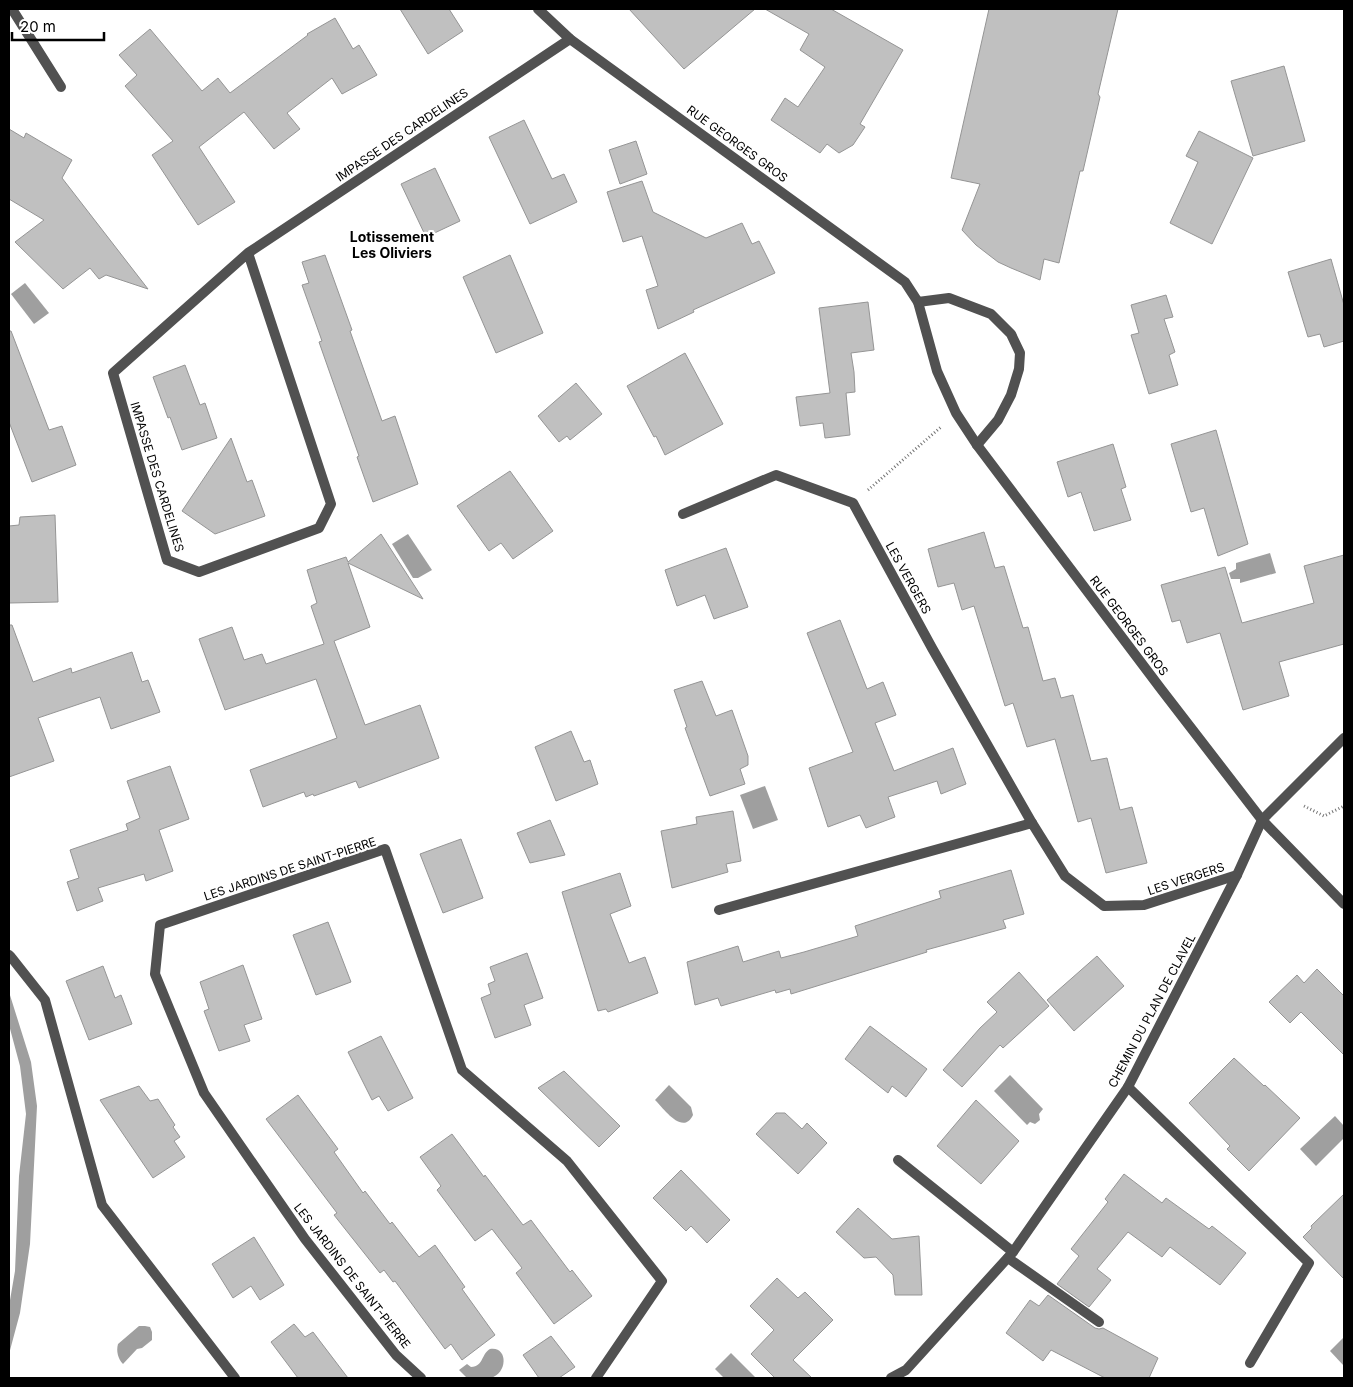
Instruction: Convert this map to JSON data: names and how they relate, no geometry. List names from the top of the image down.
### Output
{
  "streets": {
    "street": [
      "IMPASSE DES CARDELINES",
      "RUE GEORGES GROS",
      "LES VERGERS",
      "LES JARDINS DE SAINT-PIERRE",
      "CHEMIN DU PLAN DE CLAVEL"
    ]
  },
  "crossings": [
    ["IMPASSE DES CARDELINES", "RUE GEORGES GROS"],
    ["RUE GEORGES GROS", "CHEMIN DU PLAN DE CLAVEL"],
    ["LES VERGERS", "CHEMIN DU PLAN DE CLAVEL"]
  ],
  "districts": ["Lotissement Les Oliviers"],
  "scale_bar": "20 m"
}
